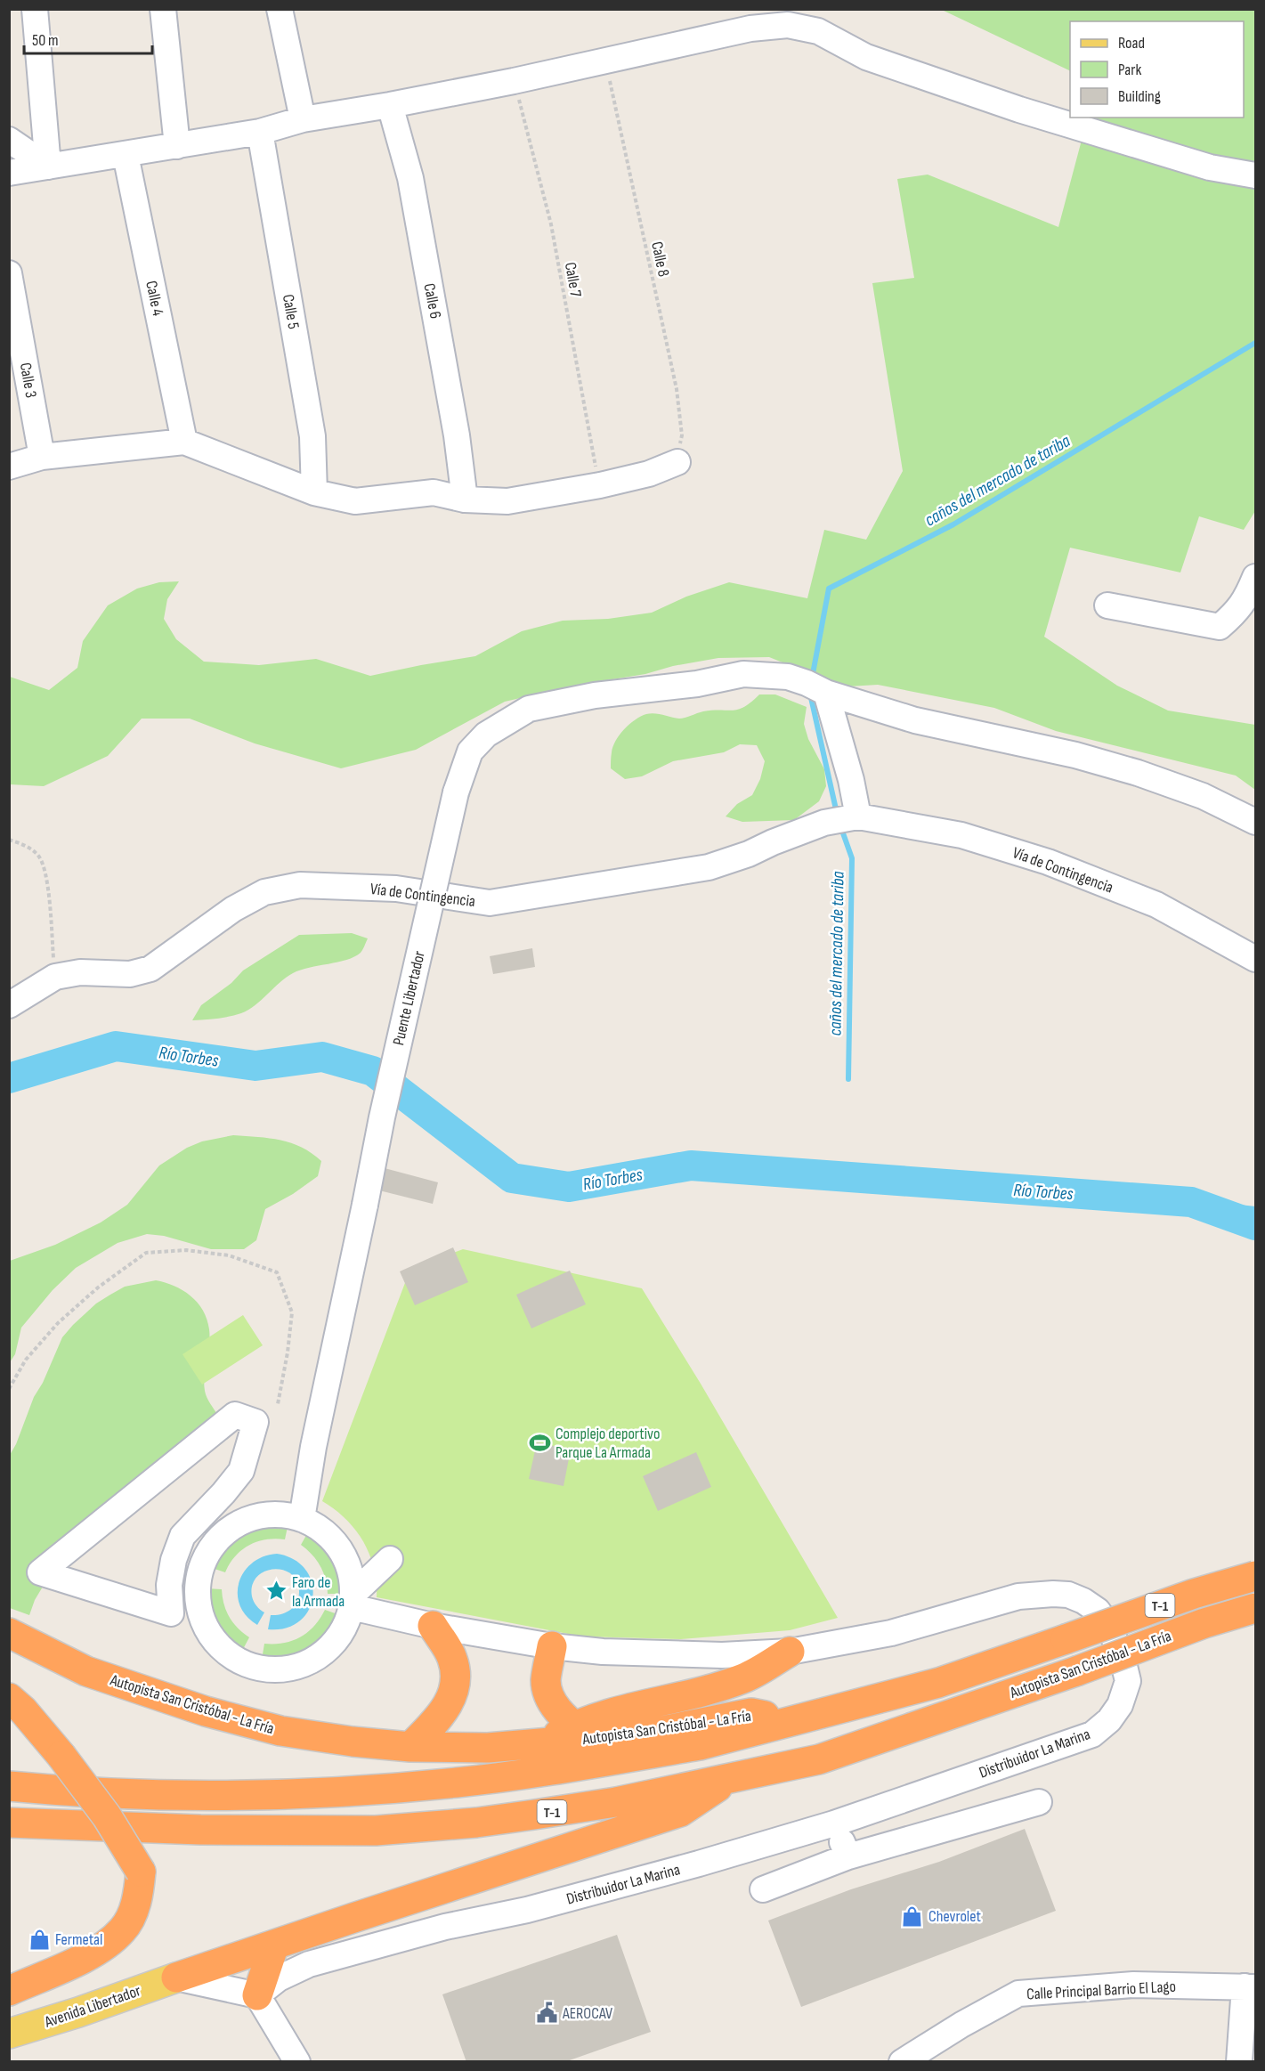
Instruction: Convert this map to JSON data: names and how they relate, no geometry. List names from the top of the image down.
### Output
{
  "streets": {
    "highway": ["T-1", "Autopista San Cristóbal - La Fría"],
    "main road": ["Avenida Libertador"],
    "street": [
      "Calle 4",
      "Calle 6",
      "Calle 5",
      "Calle 3",
      "Vía de Contingencia",
      "Puente Libertador",
      "Distribuidor La Marina",
      "Calle Principal Barrio El Lago"
    ],
    "path": ["Calle 8", "Calle 7"]
  },
  "crossings": [
    ["Puente Libertador", "Distribuidor La Marina"]
  ],
  "water": ["caños del mercado de tariba", "Río Torbes"],
  "places": {
    "sports": ["Complejo deportivo Parque La Armada"],
    "place": ["Faro de la Armada"],
    "shop": ["Chevrolet", "Fermetal"],
    "public building": ["AEROCAV"]
  },
  "legend": ["Road", "Park", "Building"],
  "scale_bar": "50 m"
}
